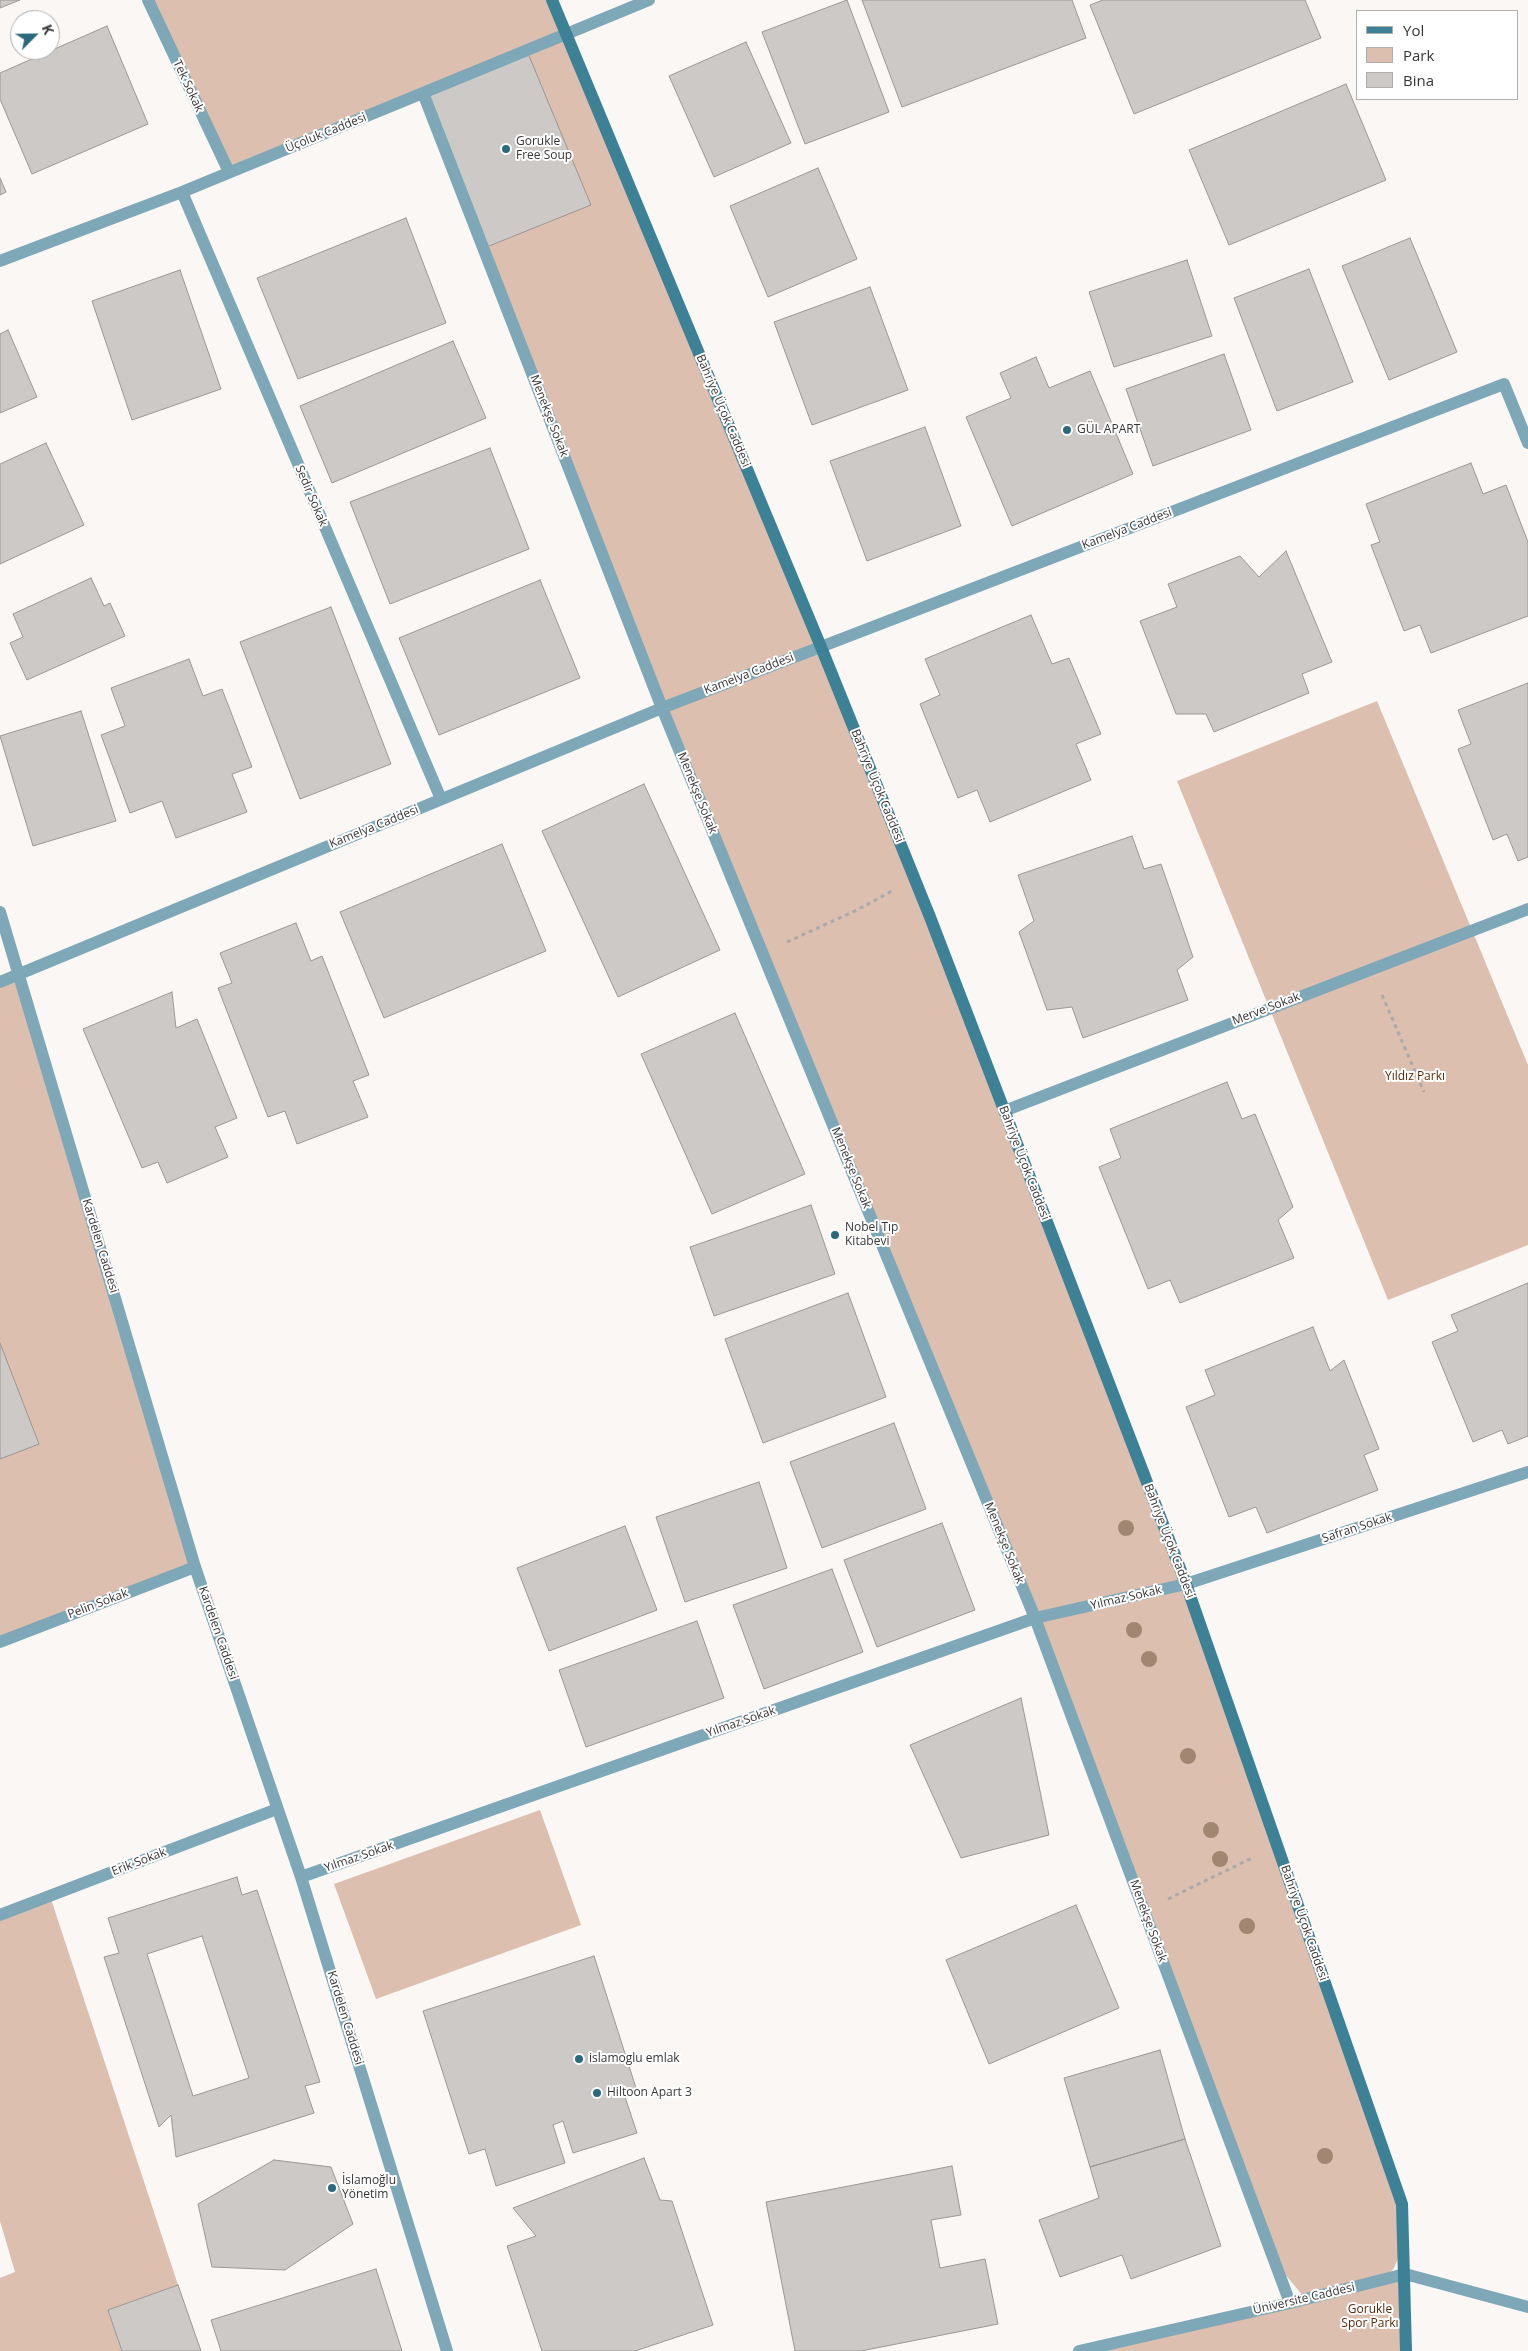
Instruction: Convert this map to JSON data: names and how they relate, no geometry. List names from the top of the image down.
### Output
{
  "streets": {
    "main road": ["Bahriye Üçok Caddesi"],
    "street": [
      "Tek Sokak",
      "Üçoluk Caddesi",
      "Menekşe Sokak",
      "Sedir Sokak",
      "Kamelya Caddesi",
      "Merve Sokak",
      "Kardelen Caddesi",
      "Safran Sokak",
      "Yılmaz Sokak",
      "Pelin Sokak",
      "Erik Sokak",
      "Üniversite Caddesi"
    ]
  },
  "crossings": [
    ["Tek Sokak", "Üçoluk Caddesi"],
    ["Üçoluk Caddesi", "Bahriye Üçok Caddesi"],
    ["Üçoluk Caddesi", "Menekşe Sokak"],
    ["Üçoluk Caddesi", "Sedir Sokak"],
    ["Bahriye Üçok Caddesi", "Kamelya Caddesi"],
    ["Bahriye Üçok Caddesi", "Merve Sokak"],
    ["Bahriye Üçok Caddesi", "Safran Sokak"],
    ["Bahriye Üçok Caddesi", "Yılmaz Sokak"],
    ["Bahriye Üçok Caddesi", "Üniversite Caddesi"],
    ["Menekşe Sokak", "Kamelya Caddesi"],
    ["Menekşe Sokak", "Yılmaz Sokak"],
    ["Menekşe Sokak", "Üniversite Caddesi"],
    ["Sedir Sokak", "Kamelya Caddesi"],
    ["Kamelya Caddesi", "Kardelen Caddesi"],
    ["Kardelen Caddesi", "Yılmaz Sokak"],
    ["Kardelen Caddesi", "Pelin Sokak"],
    ["Kardelen Caddesi", "Erik Sokak"],
    ["Safran Sokak", "Yılmaz Sokak"]
  ],
  "parks": ["Yıldız Parkı", "Gorukle Spor Parkı"],
  "places": [
    "Gorukle Free Soup",
    "GÜL APART",
    "Nobel Tıp Kitabevi",
    "islamoglu emlak",
    "Hiltoon Apart 3",
    "İslamoğlu Yönetim"
  ],
  "legend": ["Yol", "Park", "Bina"],
  "north": "top right"
}
